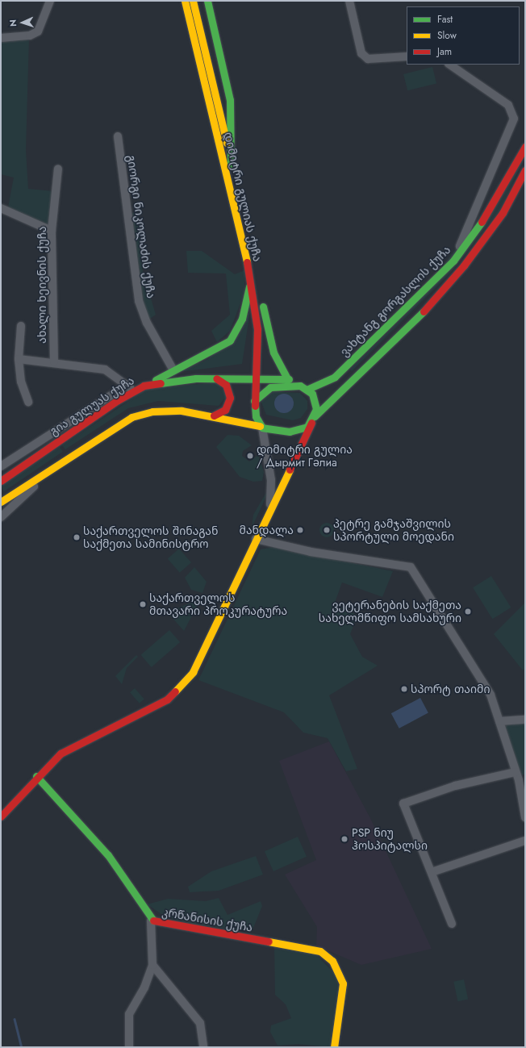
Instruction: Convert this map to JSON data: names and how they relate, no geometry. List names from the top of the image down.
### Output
{
  "streets": {
    "main road": [
      "დიმიტრი გულიას ქუჩა",
      "ვახტანგ გორგასლის ქუჩა",
      "გია გულუას ქუჩა",
      "კრწანისის ქუჩა"
    ],
    "street": ["გიორგი ნიკოლაძის ქუჩა", "ახალი ხეივნის ქუჩა"]
  },
  "crossings": [
    ["დიმიტრი გულიას ქუჩა", "ვახტანგ გორგასლის ქუჩა"],
    ["დიმიტრი გულიას ქუჩა", "გია გულუას ქუჩა"],
    ["ახალი ხეივნის ქუჩა", "გია გულუას ქუჩა"],
    ["ვახტანგ გორგასლის ქუჩა", "გია გულუას ქუჩა"]
  ],
  "places": [
    "დიმიტრი გულია / Дырмит Гәлиа",
    "მანდალა",
    "პეტრე გამჯაშვილის სპორტული მოედანი",
    "საქართველოს შინაგან საქმეთა სამინისტრო",
    "საქართველოს მთავარი პროკურატურა",
    "ვეტერანების საქმეთა სახელმწიფო სამსახური",
    "სპორტ თაიმი",
    "PSP ნიუ ჰოსპიტალსი"
  ],
  "legend": ["Fast", "Slow", "Jam"],
  "north": "left"
}
